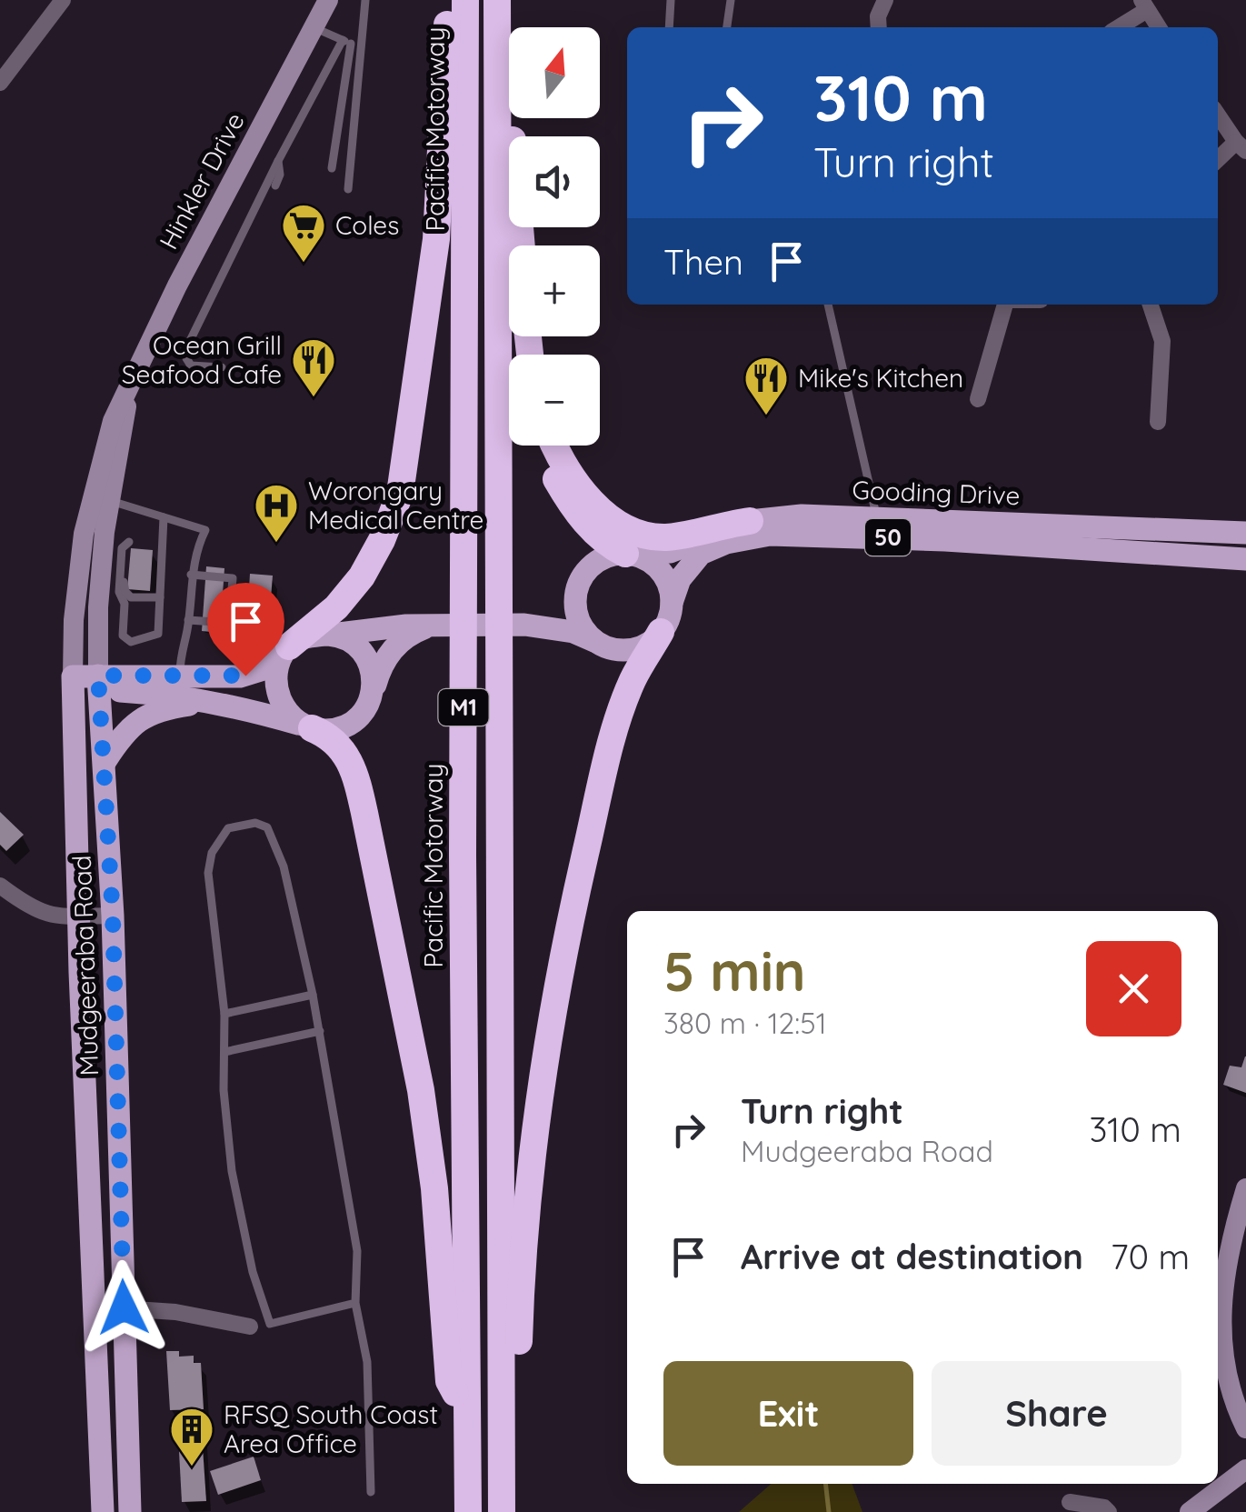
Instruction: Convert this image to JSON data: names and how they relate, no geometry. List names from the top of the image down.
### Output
{
  "streets": {
    "highway": ["Pacific Motorway", "M1"],
    "main road": [
      "Hinkler Drive",
      "Gooding Drive",
      "50",
      "Mudgeeraba Road"
    ]
  },
  "crossings": [
    ["Hinkler Drive", "50"],
    ["Hinkler Drive", "Mudgeeraba Road"],
    ["Gooding Drive", "50"],
    ["50", "Mudgeeraba Road"]
  ],
  "places": {
    "supermarket": ["Coles"],
    "restaurant": ["Ocean Grill Seafood Cafe", "Mike's Kitchen"],
    "hospital": ["Worongary Medical Centre"],
    "building": ["RFSQ South Coast Area Office"]
  },
  "north": "top",
  "page": {
    "map_buttons": ["+", "−"],
    "turn": ["310 m", "Turn right"],
    "then": "Then",
    "heading": ["5 min", "380 m · 12:51"],
    "list": [
      {
        "name": "Turn right",
        "note": "Mudgeeraba Road",
        "value": "310 m"
      },
      {
        "name": "Arrive at destination",
        "value": "70 m"
      }
    ],
    "buttons": ["Exit", "Share"]
  }
}
